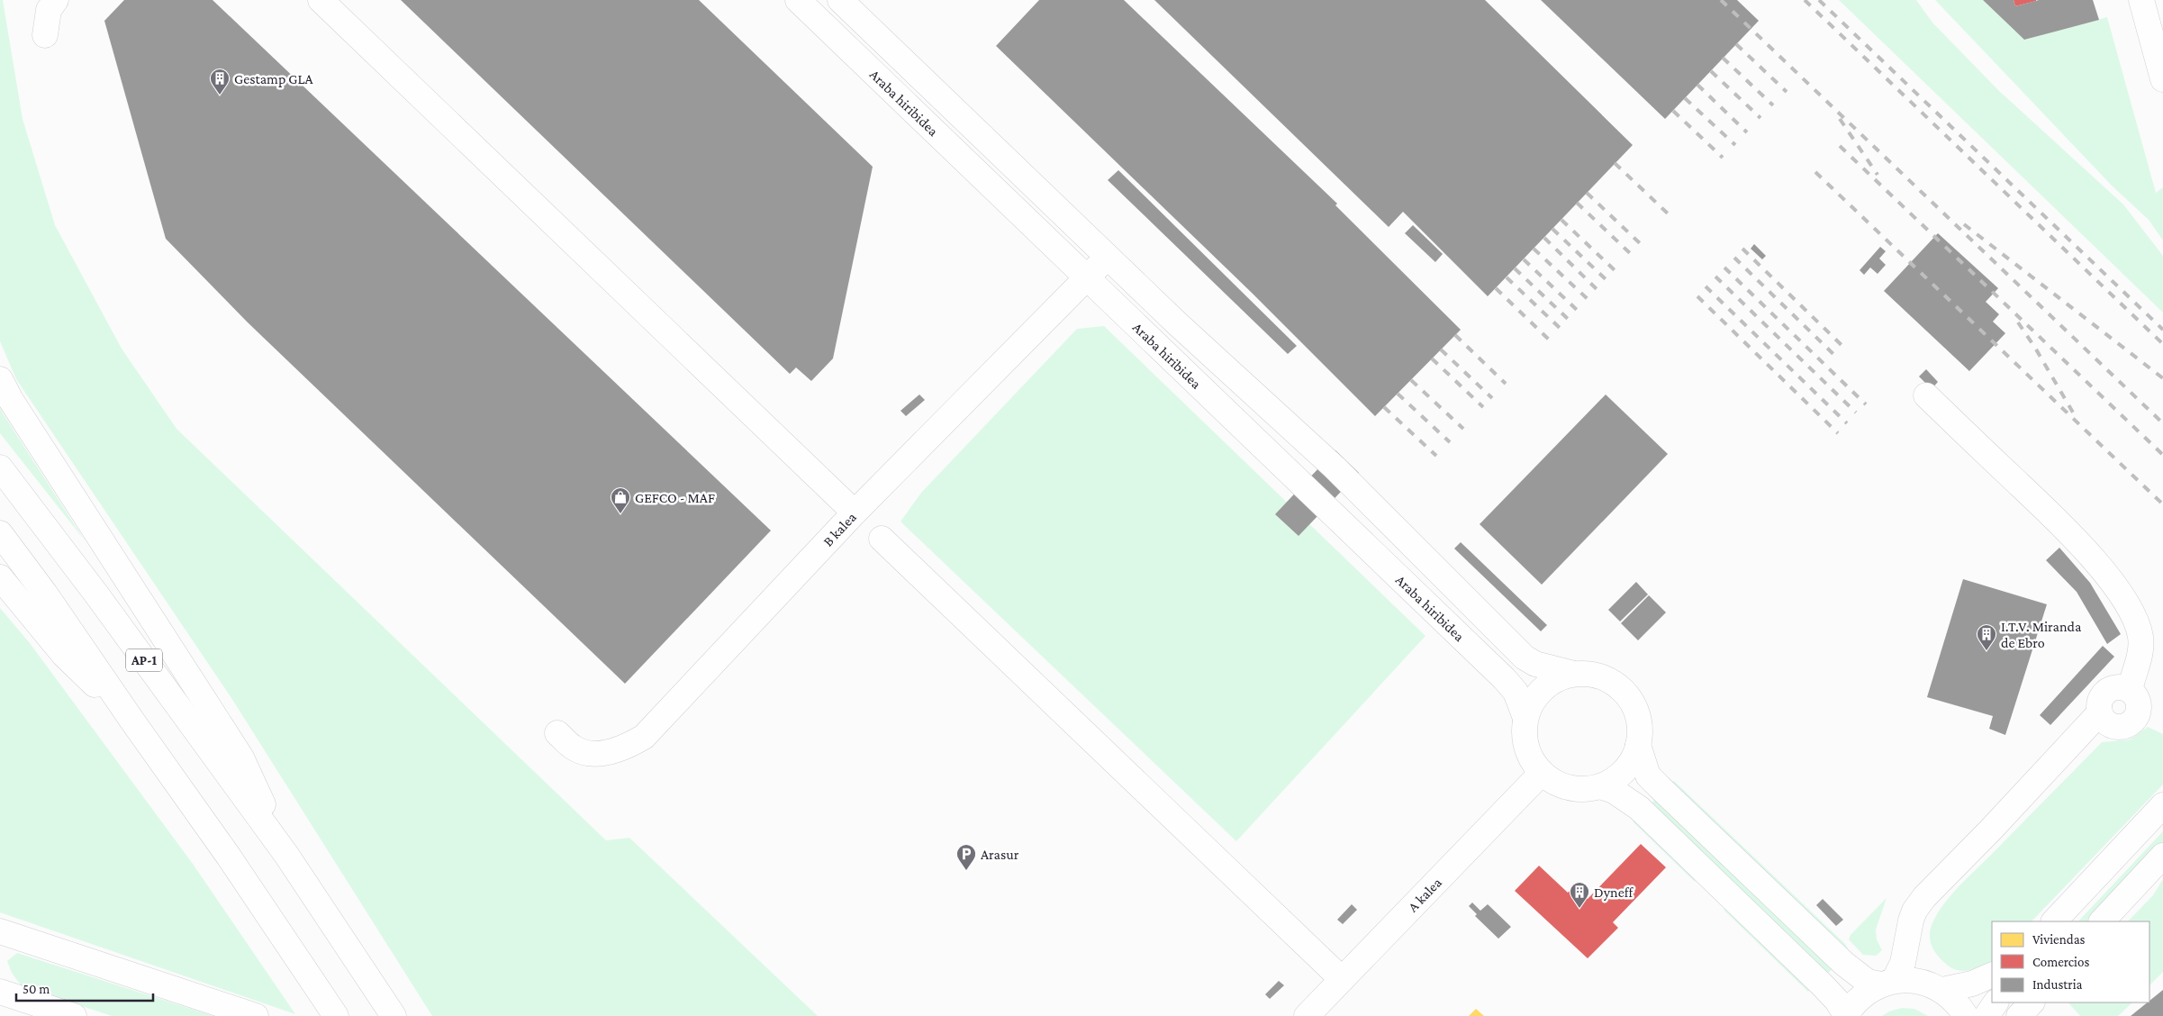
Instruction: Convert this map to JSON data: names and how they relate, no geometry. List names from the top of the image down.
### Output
{
  "streets": {
    "main road": [
      "Araba hiribidea",
      "B kalea",
      "AP-1",
      "A kalea"
    ]
  },
  "crossings": [
    ["Araba hiribidea", "B kalea"],
    ["Araba hiribidea", "A kalea"]
  ],
  "places": {
    "building": ["Gestamp GLA", "I.T.V. Miranda de Ebro", "Dyneff"],
    "shop": ["GEFCO - MAF"],
    "parking": ["Arasur"]
  },
  "legend": ["Viviendas", "Comercios", "Industria"],
  "scale_bar": "50 m"
}
